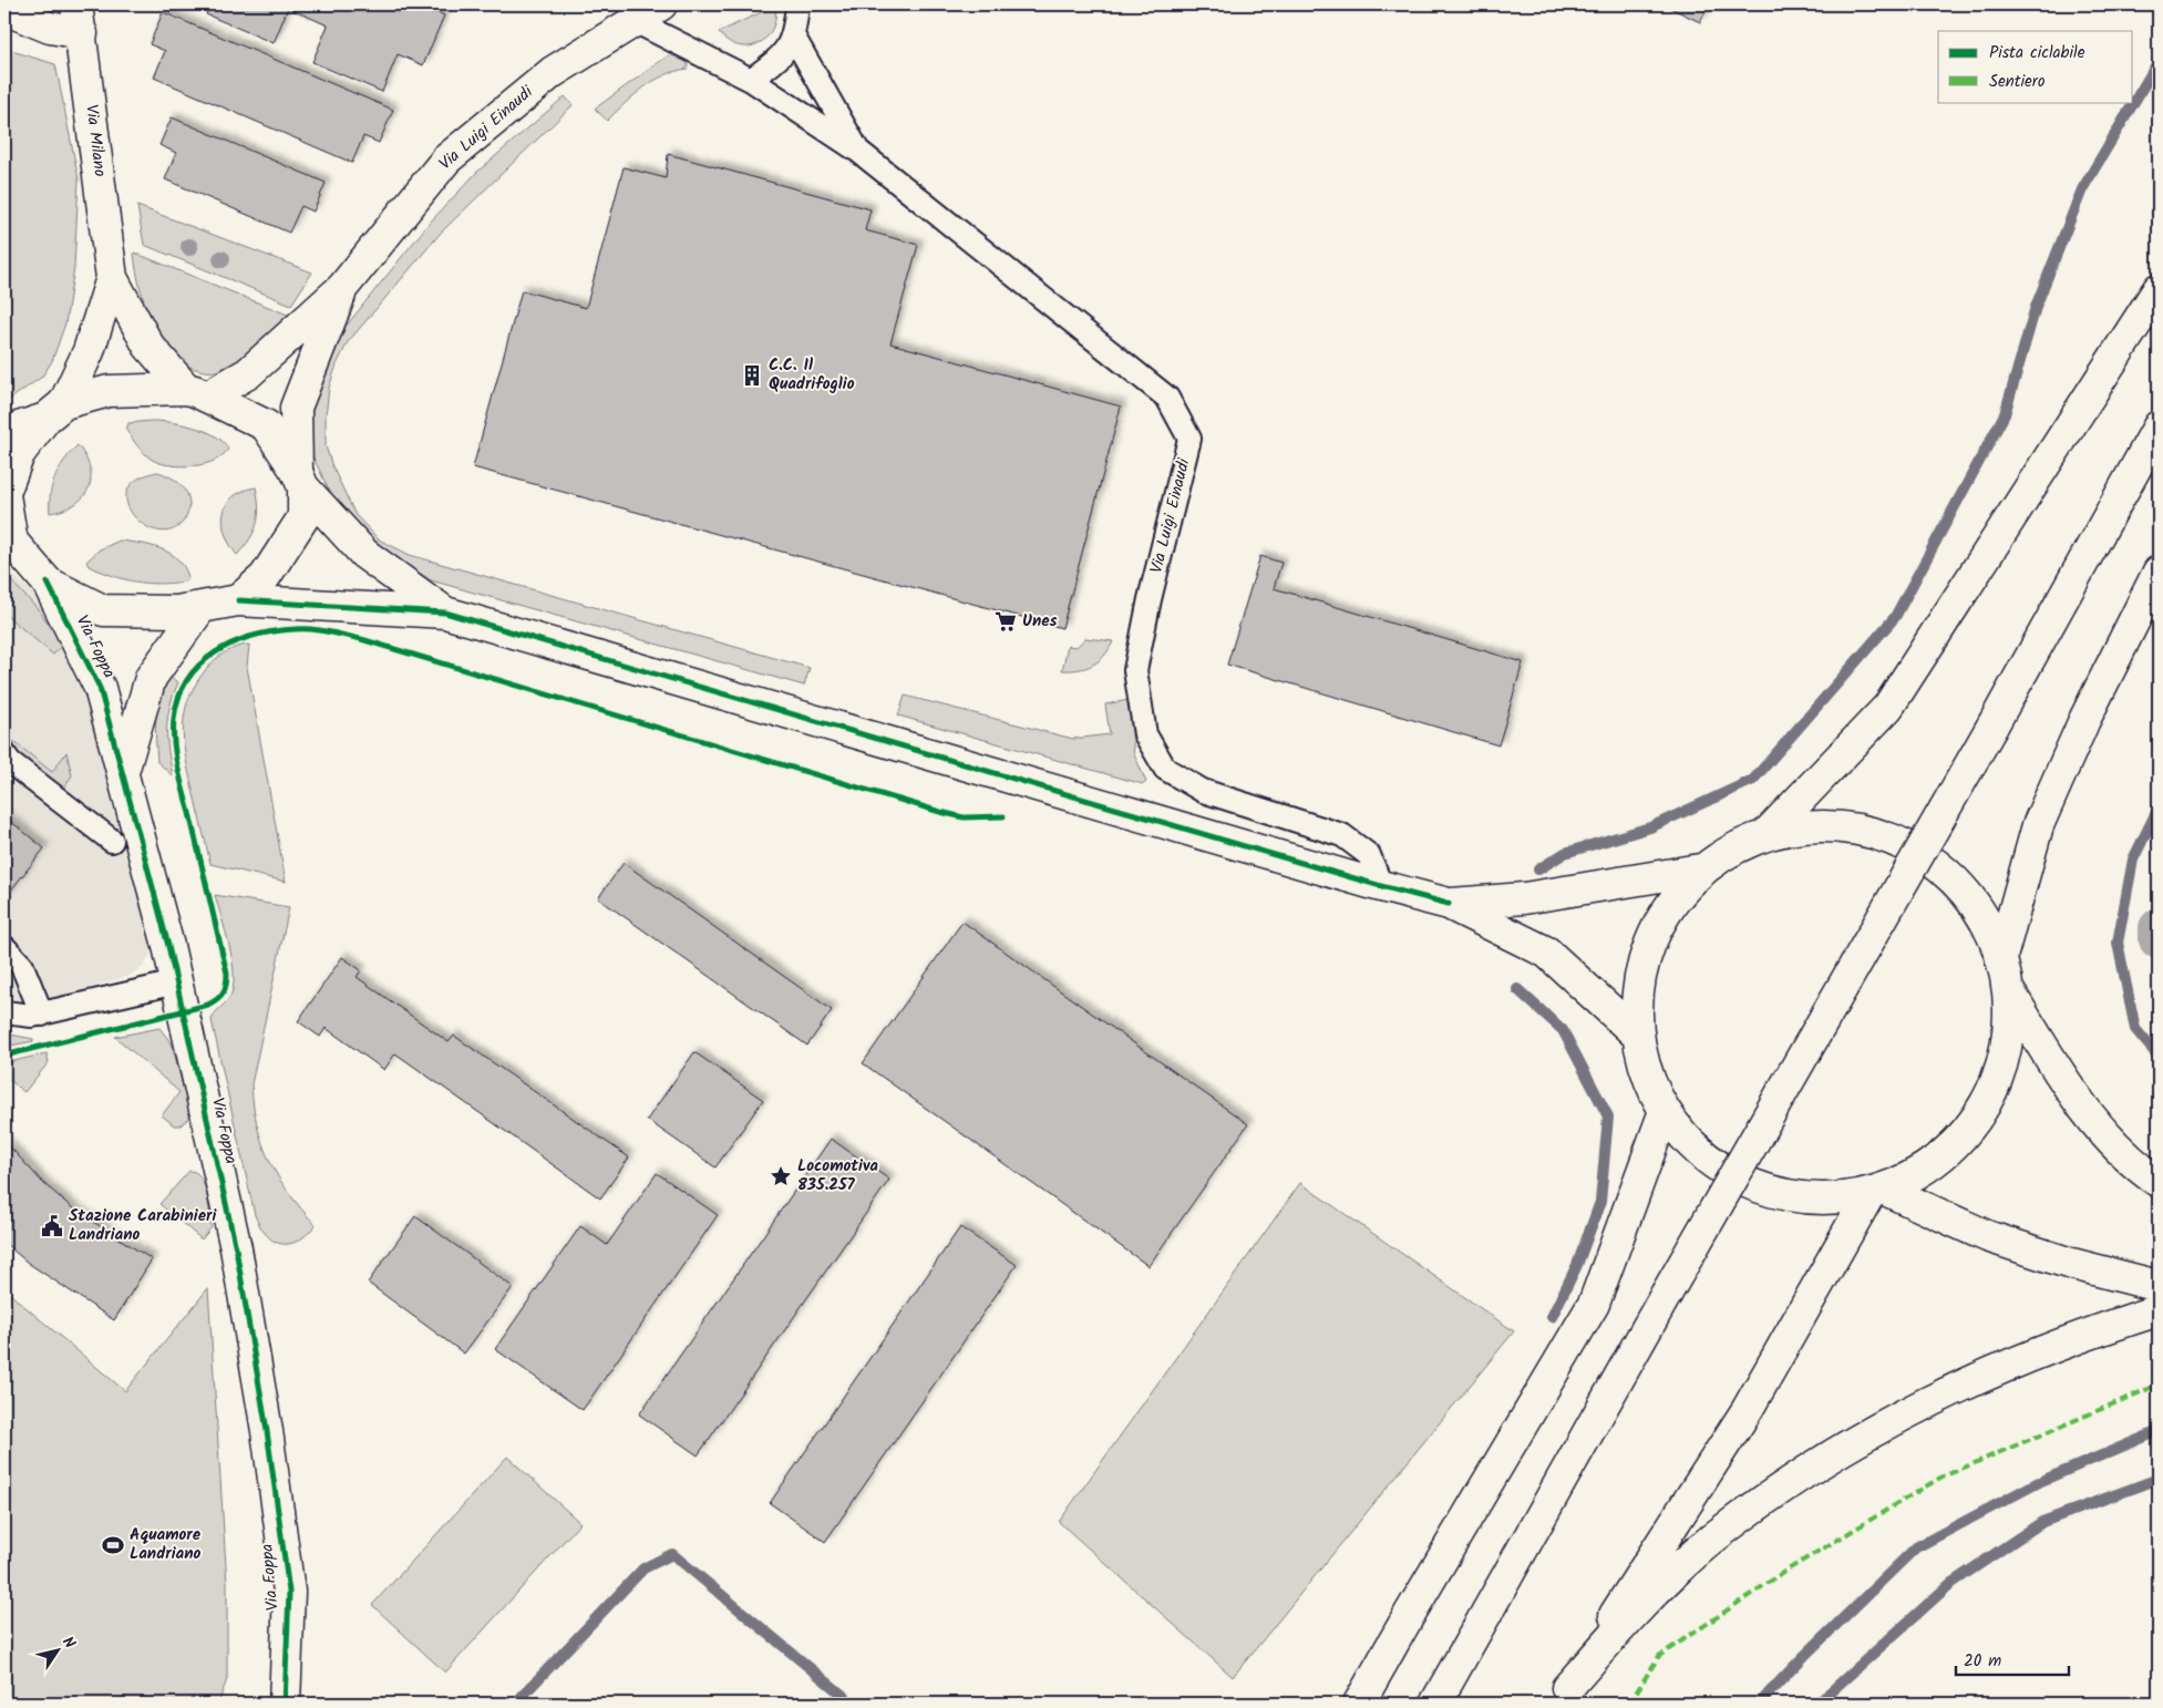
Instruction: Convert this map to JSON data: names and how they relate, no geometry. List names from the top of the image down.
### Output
{
  "streets": {
    "main road": ["Via Luigi Einaudi", "Via Milano", "Via Foppa"]
  },
  "places": {
    "building": ["C.C. Il Quadrifoglio"],
    "supermarket": ["Unes"],
    "place": ["Locomotiva 835.257"],
    "public building": ["Stazione Carabinieri Landriano"],
    "sports": ["Aquamore Landriano"]
  },
  "legend": ["Pista ciclabile", "Sentiero"],
  "scale_bar": "20 m",
  "north": "top right"
}
